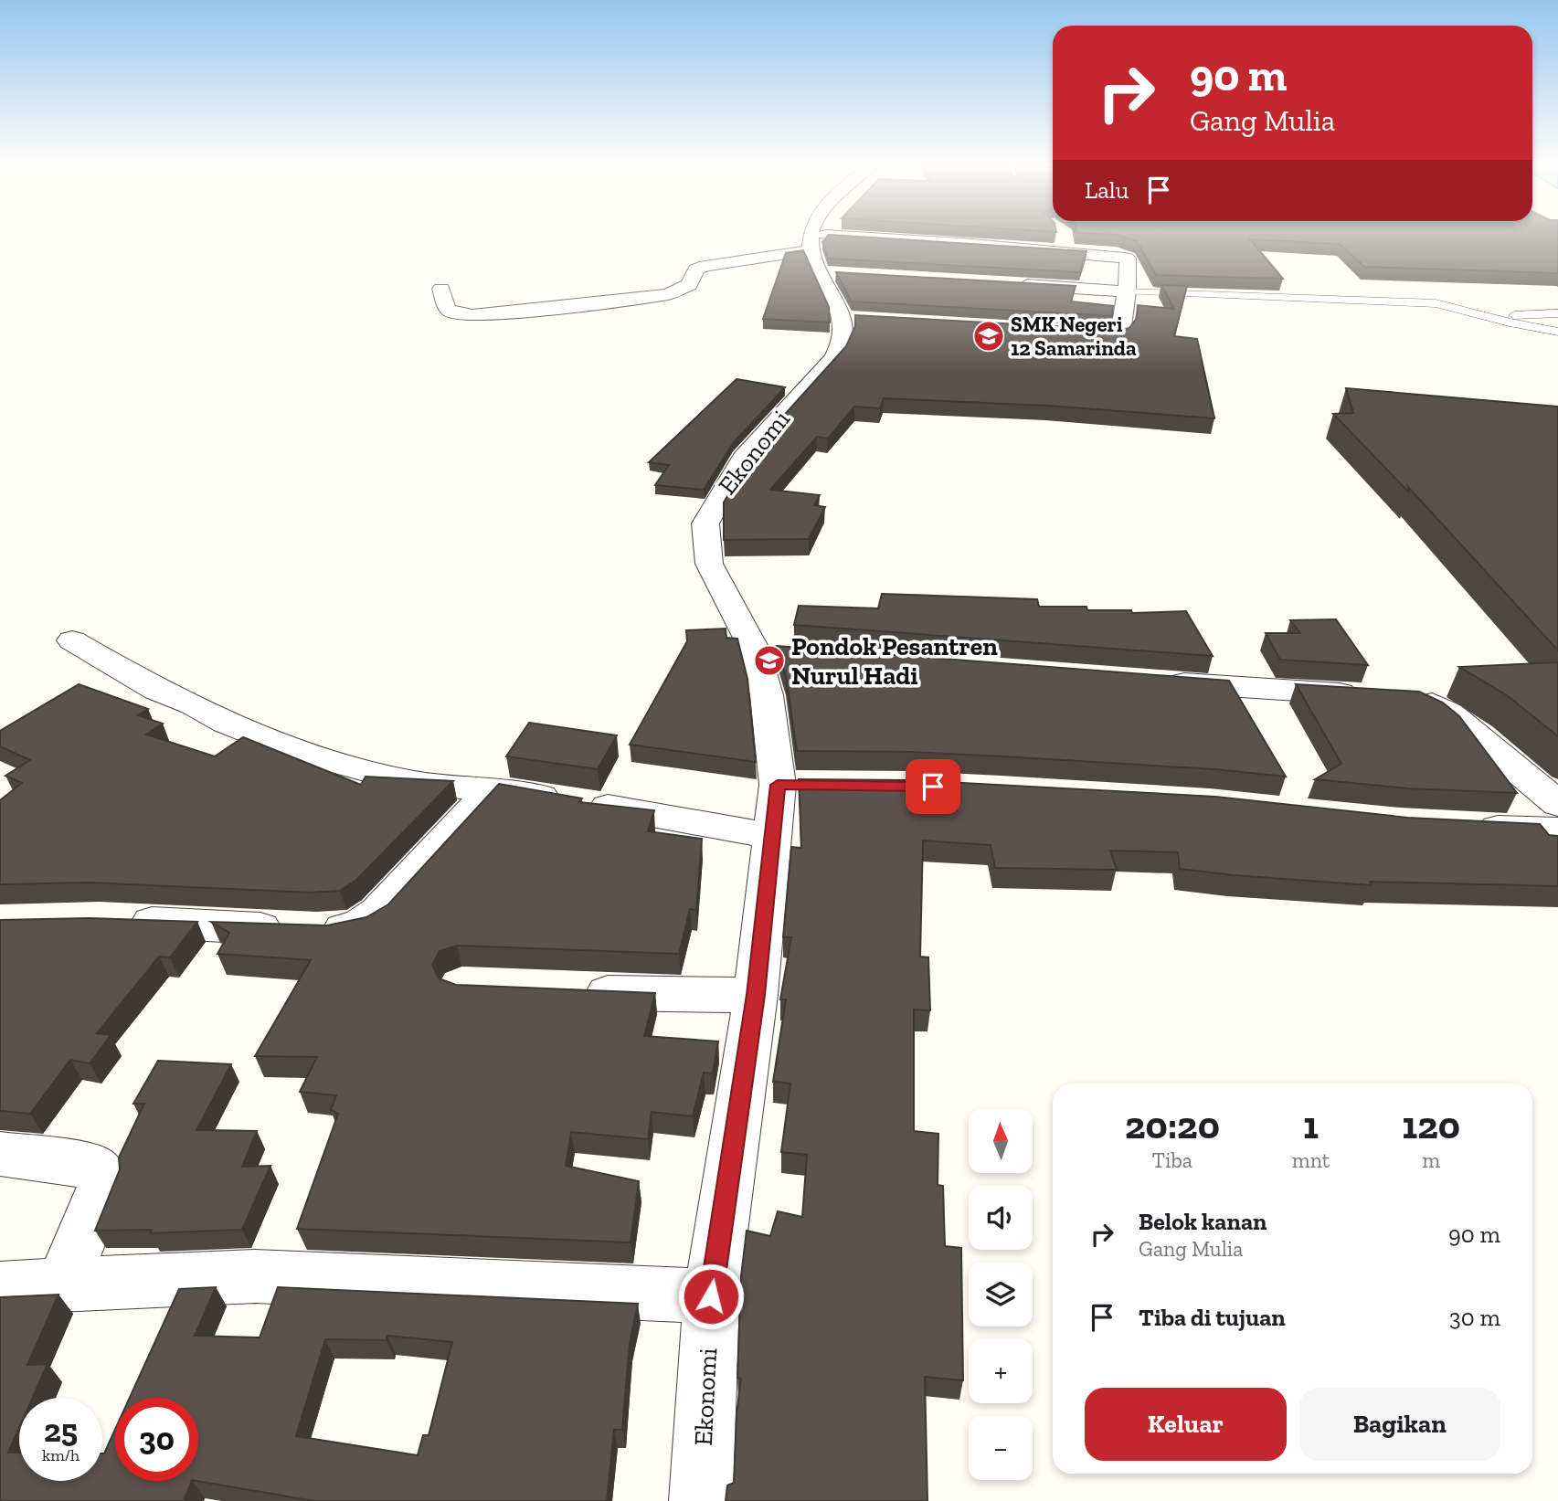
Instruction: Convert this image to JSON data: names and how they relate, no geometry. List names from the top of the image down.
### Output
{
  "streets": {
    "street": ["Ekonomi"]
  },
  "places": {
    "school or university": ["SMK Negeri 12 Samarinda", "Pondok Pesantren Nurul Hadi"]
  },
  "north": "top",
  "page": {
    "turn": ["90 m", "Gang Mulia"],
    "then": "Lalu",
    "eta": [
      "20:20",
      "Tiba",
      "1",
      "mnt",
      "120",
      "m"
    ],
    "map_buttons": ["+", "−"],
    "list": [
      {
        "name": "Belok kanan",
        "note": "Gang Mulia",
        "value": "90 m"
      },
      {
        "name": "Tiba di tujuan",
        "value": "30 m"
      }
    ],
    "buttons": ["Keluar", "Bagikan"],
    "speed": "25 km/h",
    "limit": "30"
  }
}
